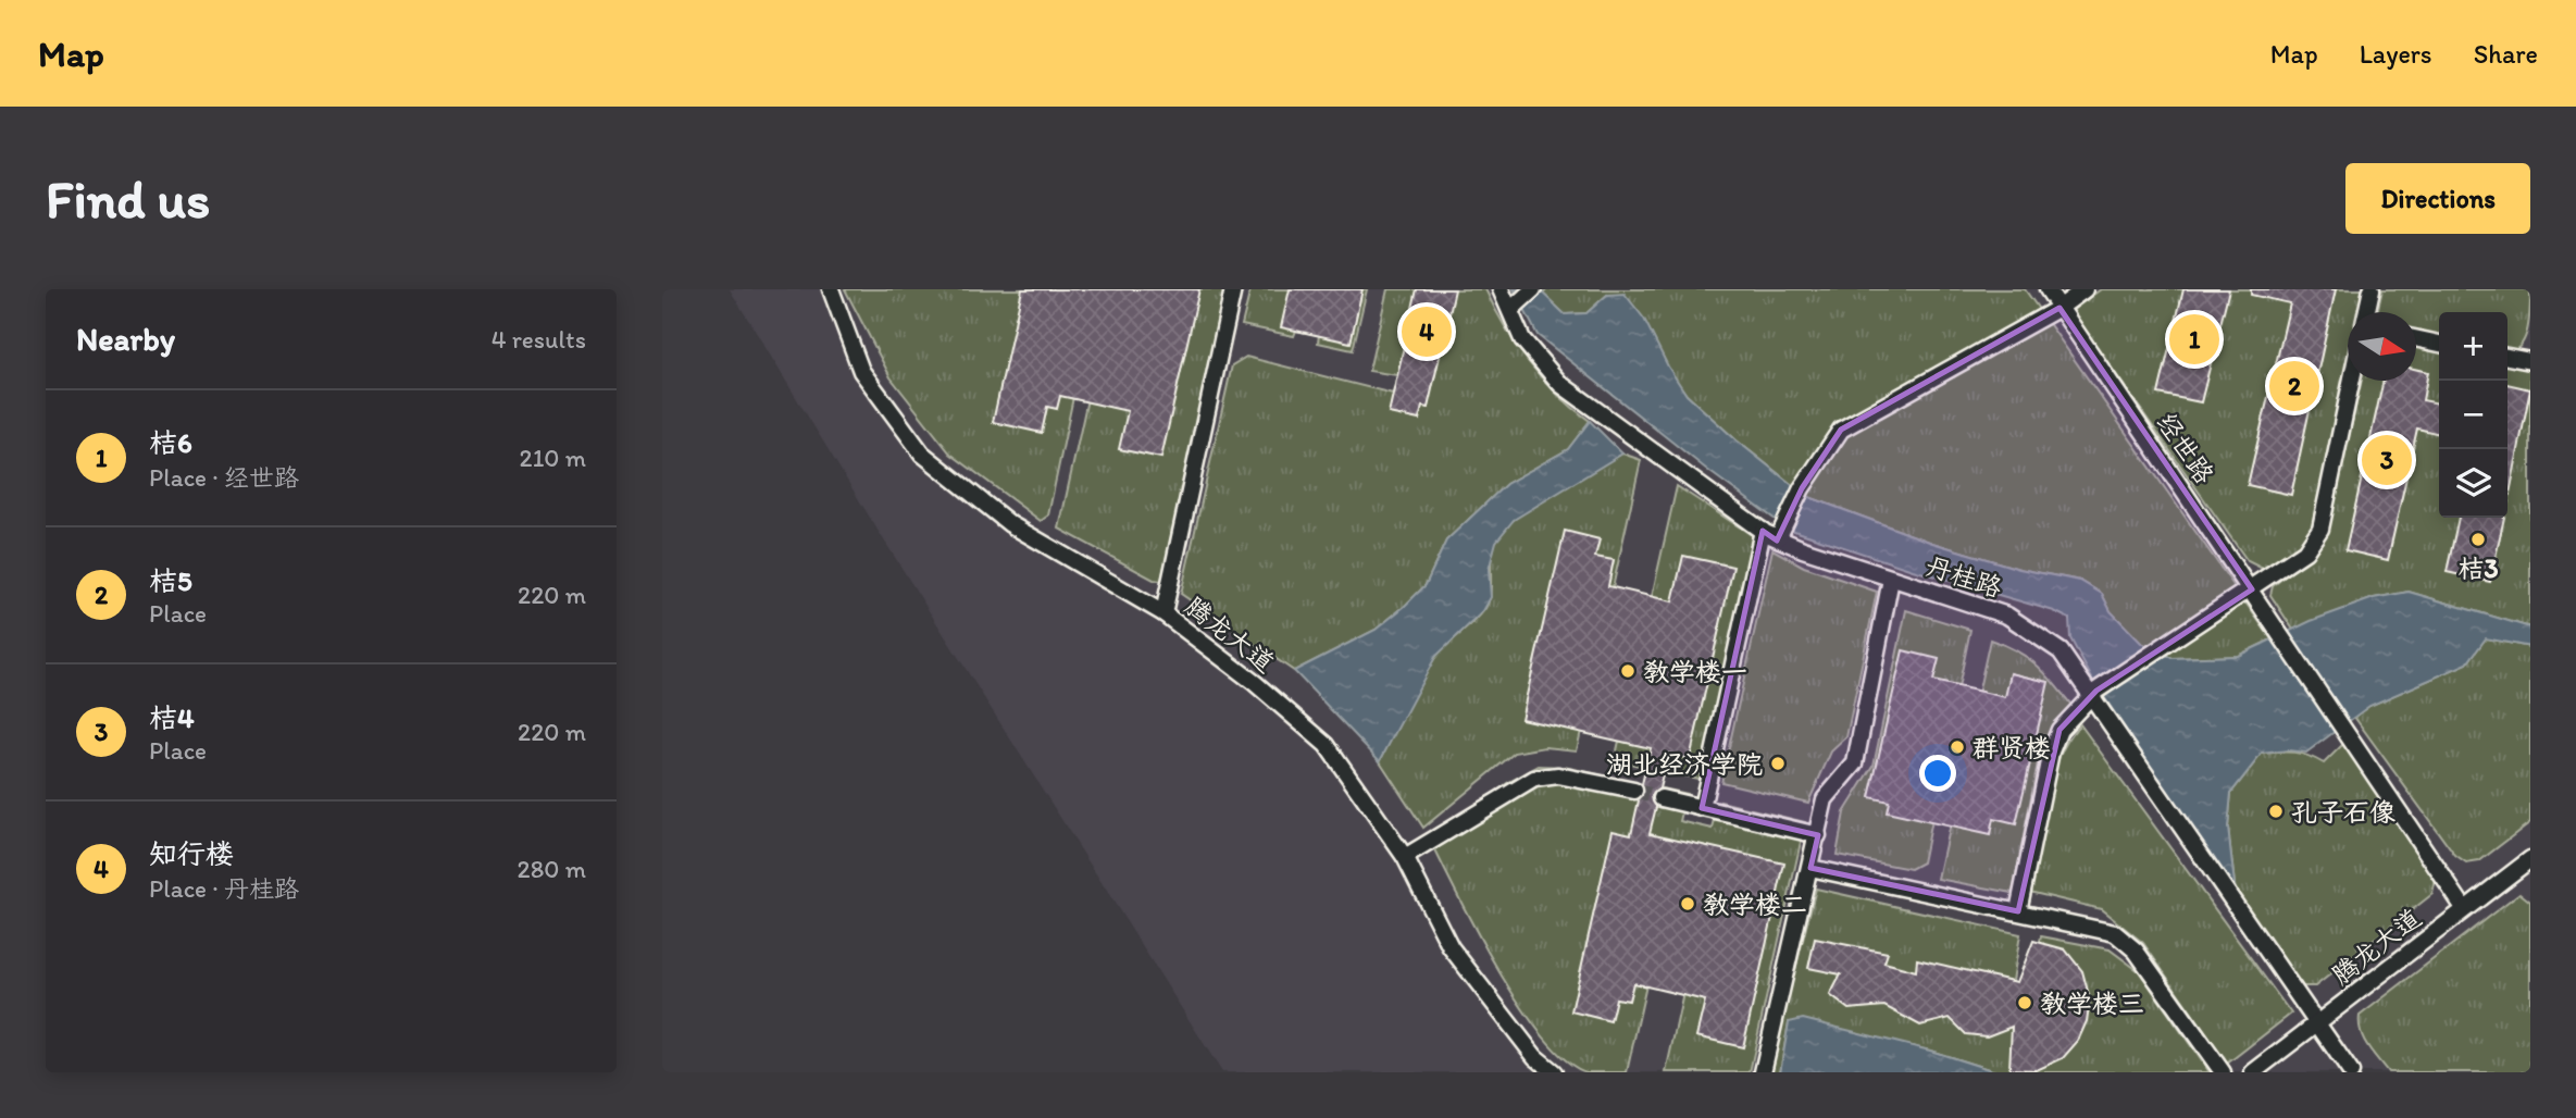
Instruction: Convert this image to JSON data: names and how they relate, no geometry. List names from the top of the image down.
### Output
{
  "streets": {
    "street": ["经世路", "丹桂路", "腾龙大道"]
  },
  "crossings": [
    ["经世路", "腾龙大道"],
    ["丹桂路", "腾龙大道"]
  ],
  "places": [
    "桔3",
    "教学楼一",
    "群贤楼",
    "湖北经济学院",
    "孔子石像",
    "教学楼二",
    "教学楼三"
  ],
  "north": "right",
  "page": {
    "header": "Map",
    "nav": ["Map", "Layers", "Share"],
    "buttons": "Directions",
    "title": "Find us",
    "heading": ["Nearby", "4 results"],
    "pins": [
      "4",
      "1",
      "2",
      "3"
    ],
    "map_buttons": ["+", "−"],
    "list": [
      {
        "mark": "1",
        "name": "桔6",
        "note": "Place · 经世路",
        "value": "210 m"
      },
      {
        "mark": "2",
        "name": "桔5",
        "note": "Place",
        "value": "220 m"
      },
      {
        "mark": "3",
        "name": "桔4",
        "note": "Place",
        "value": "220 m"
      },
      {
        "mark": "4",
        "name": "知行楼",
        "note": "Place · 丹桂路",
        "value": "280 m"
      }
    ]
  }
}
